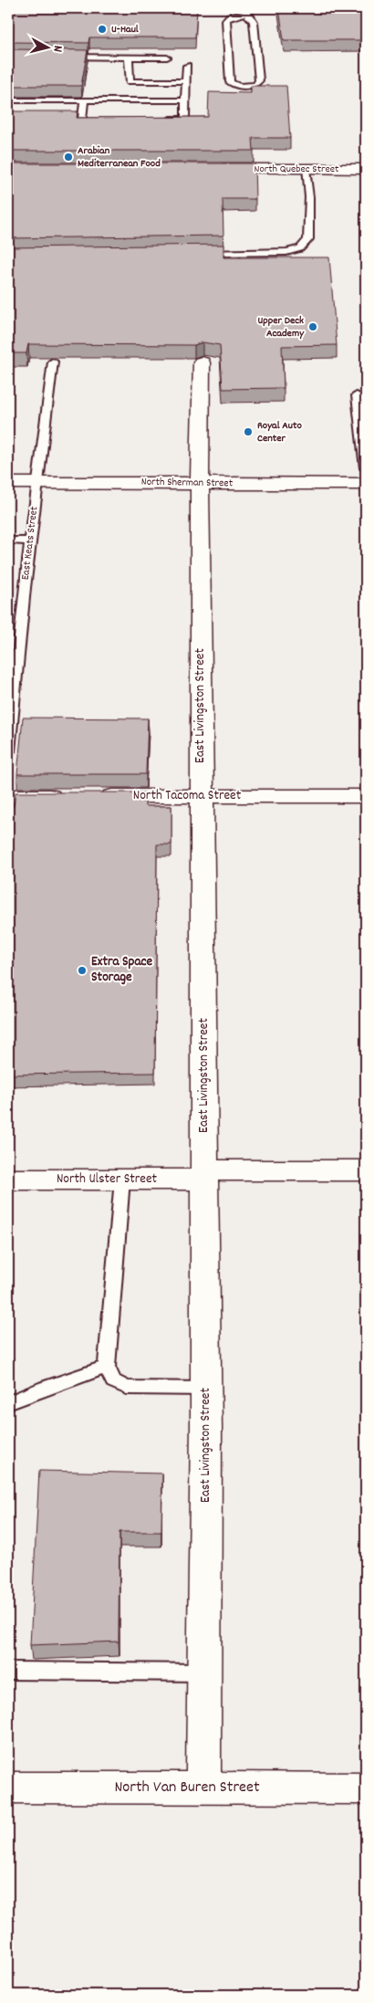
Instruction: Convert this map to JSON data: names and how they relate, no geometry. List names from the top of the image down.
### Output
{
  "streets": {
    "street": [
      "North Quebec Street",
      "North Sherman Street",
      "East Livingston Street",
      "North Tacoma Street",
      "North Ulster Street",
      "North Van Buren Street"
    ],
    "lane": ["East Keats Street"]
  },
  "crossings": [
    ["North Sherman Street", "East Keats Street"],
    ["North Sherman Street", "East Livingston Street"],
    ["East Livingston Street", "North Tacoma Street"],
    ["East Livingston Street", "North Ulster Street"],
    ["East Livingston Street", "North Van Buren Street"]
  ],
  "places": [
    "U-Haul",
    "Arabian Mediterranean Food",
    "Upper Deck Academy",
    "Royal Auto Center",
    "Extra Space Storage"
  ],
  "north": "right"
}
